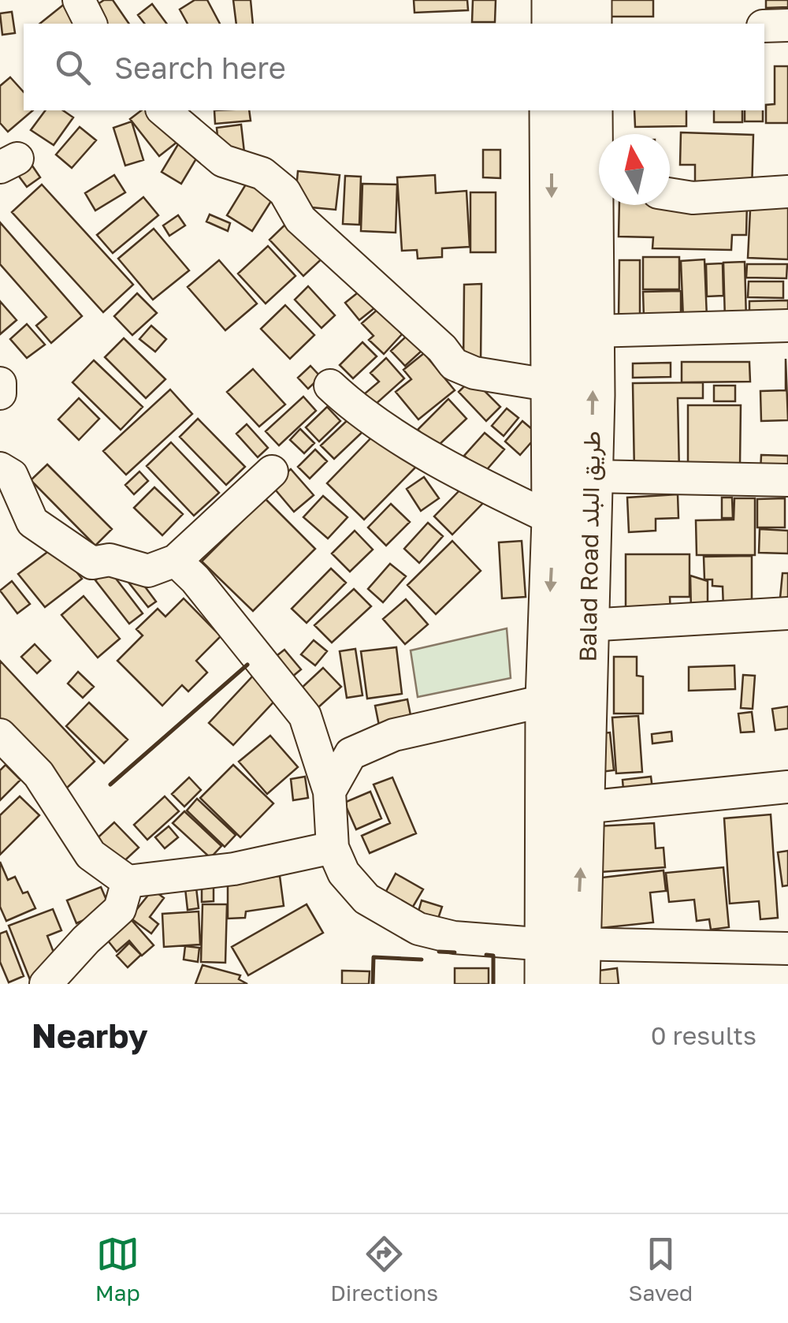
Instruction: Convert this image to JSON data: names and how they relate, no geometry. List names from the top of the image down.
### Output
{
  "streets": {
    "highway": ["Balad Road طريق البلد"]
  },
  "north": "top",
  "page": {
    "search": "Search here",
    "heading": ["Nearby", "0 results"],
    "nav": ["Map", "Directions", "Saved"]
  }
}
